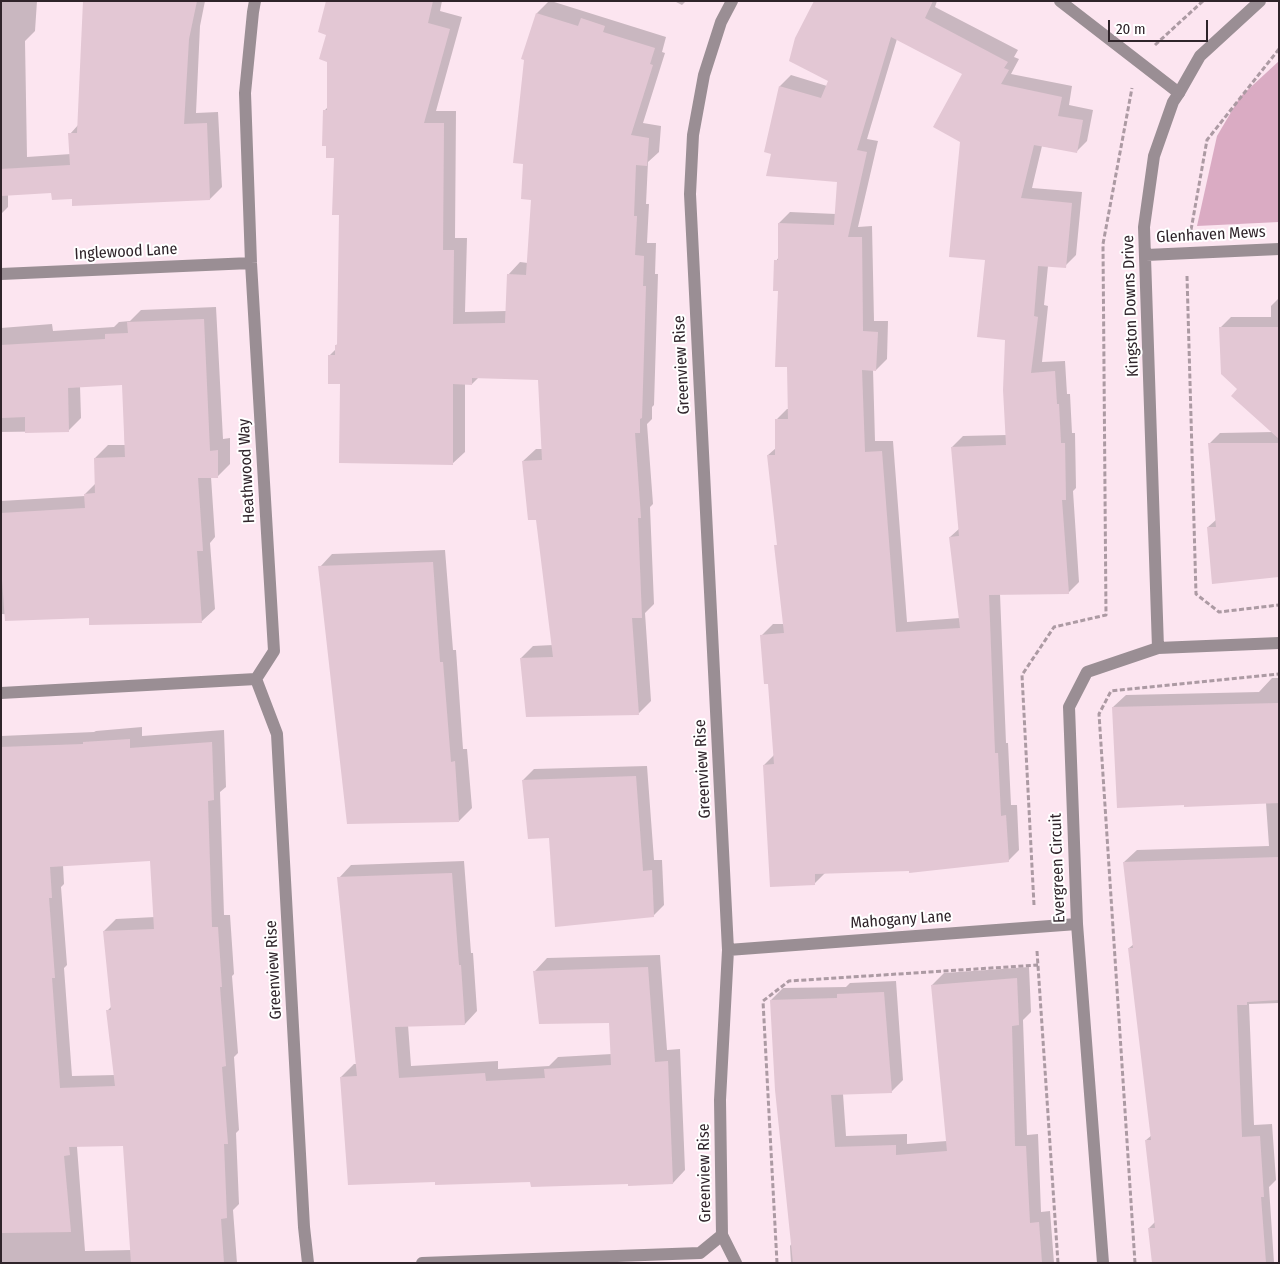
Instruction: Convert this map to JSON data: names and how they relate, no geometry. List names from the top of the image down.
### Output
{
  "streets": {
    "street": [
      "Glenhaven Mews",
      "Inglewood Lane",
      "Kingston Downs Drive",
      "Greenview Rise",
      "Heathwood Way",
      "Evergreen Circuit",
      "Mahogany Lane"
    ]
  },
  "crossings": [
    ["Glenhaven Mews", "Kingston Downs Drive"],
    ["Inglewood Lane", "Heathwood Way"],
    ["Kingston Downs Drive", "Evergreen Circuit"],
    ["Greenview Rise", "Heathwood Way"],
    ["Greenview Rise", "Mahogany Lane"],
    ["Evergreen Circuit", "Mahogany Lane"]
  ],
  "scale_bar": "20 m"
}
